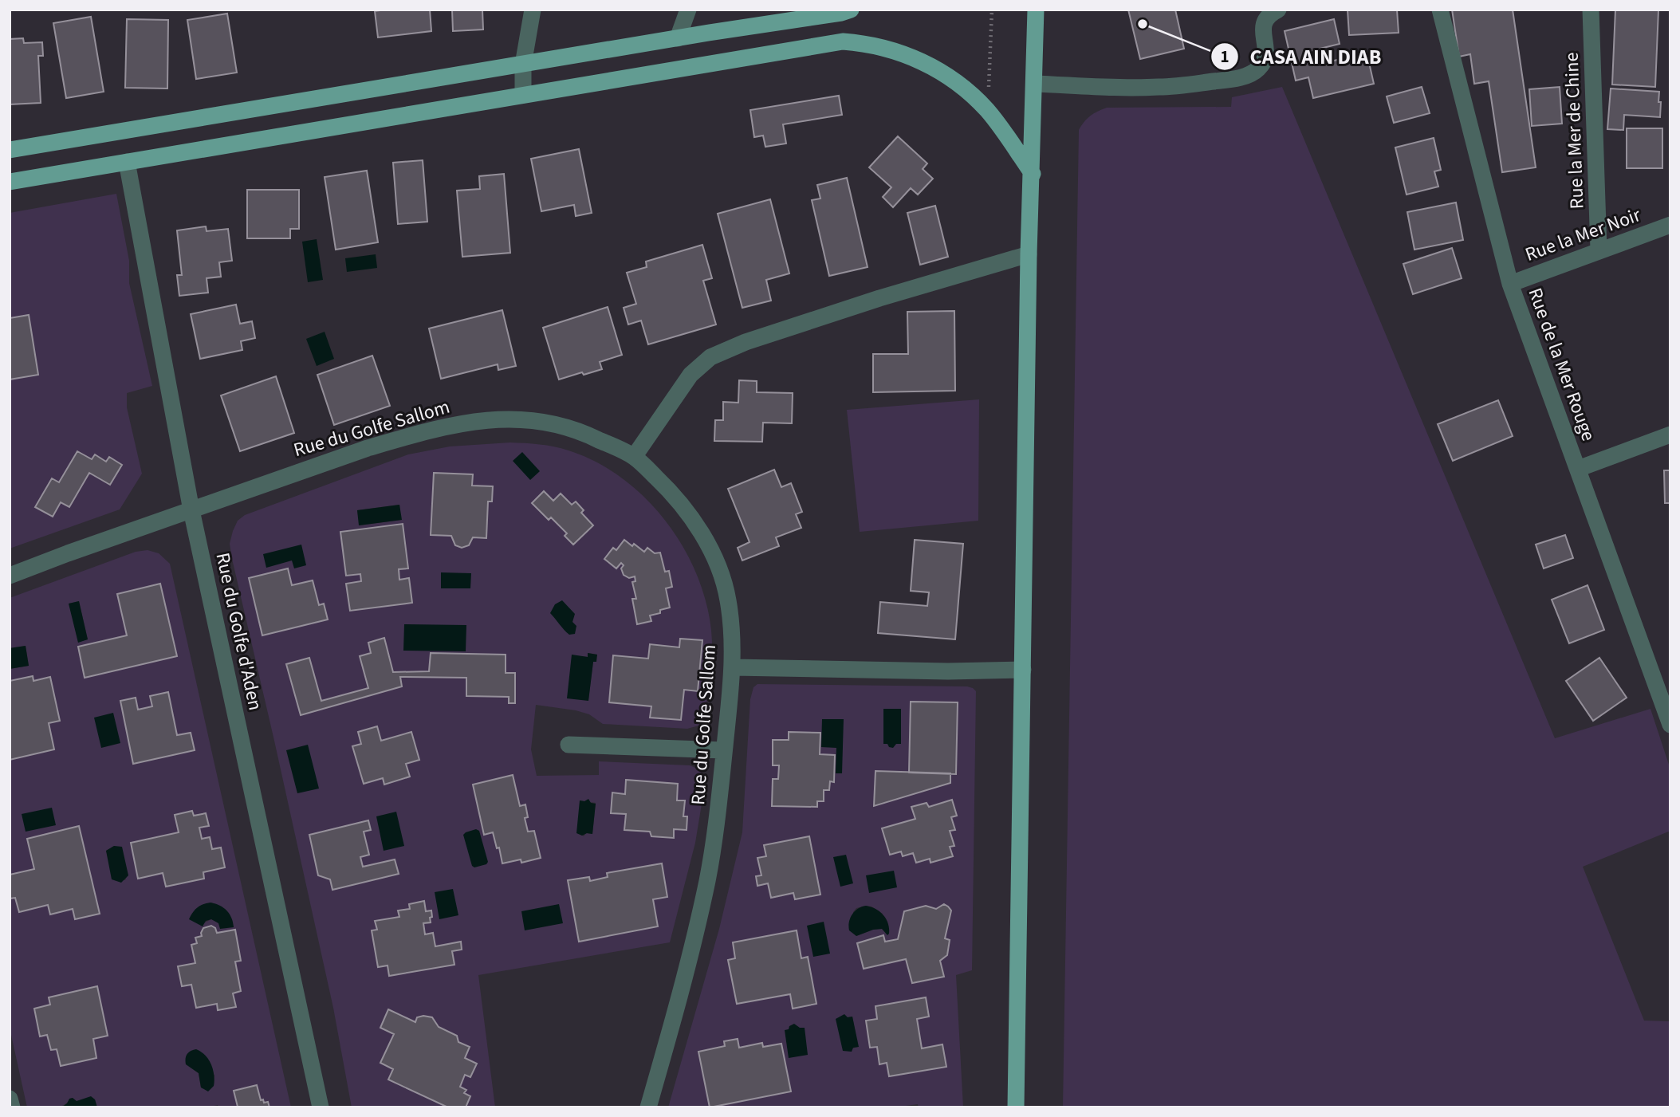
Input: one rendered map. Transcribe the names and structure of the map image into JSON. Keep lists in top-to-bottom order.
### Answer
{
  "streets": {
    "street": [
      "Rue la Mer de Chine",
      "Rue la Mer Noir",
      "Rue de la Mer Rouge",
      "Rue du Golfe Sallom",
      "Rue du Golfe d'Aden"
    ]
  },
  "crossings": [
    ["Rue la Mer de Chine", "Rue la Mer Noir"],
    ["Rue la Mer Noir", "Rue de la Mer Rouge"],
    ["Rue du Golfe Sallom", "Rue du Golfe d'Aden"]
  ],
  "places": ["CASA AIN DIAB"]
}
